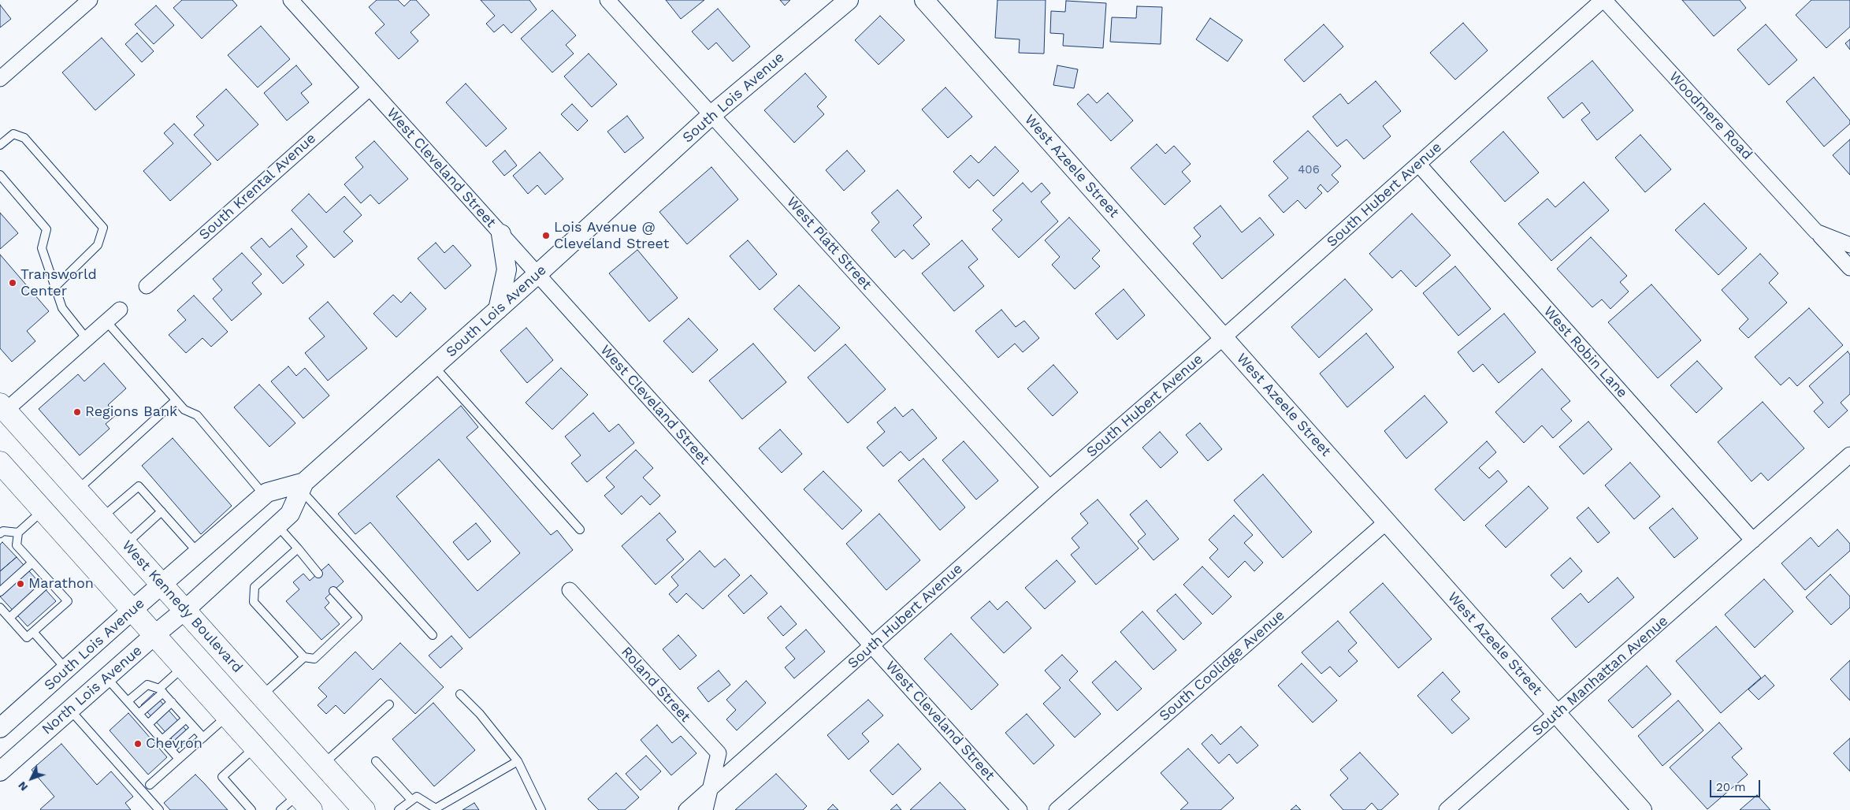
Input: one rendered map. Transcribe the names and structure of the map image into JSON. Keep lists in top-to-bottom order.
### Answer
{
  "streets": {
    "main road": ["West Kennedy Boulevard"],
    "street": [
      "South Lois Avenue",
      "Woodmere Road",
      "West Azeele Street",
      "West Cleveland Street",
      "South Krental Avenue",
      "South Hubert Avenue",
      "West Platt Street",
      "West Robin Lane",
      "South Coolidge Avenue",
      "South Manhattan Avenue",
      "Roland Street",
      "North Lois Avenue"
    ]
  },
  "crossings": [
    ["South Lois Avenue", "West Cleveland Street"],
    ["South Lois Avenue", "West Platt Street"],
    ["South Lois Avenue", "West Kennedy Boulevard"],
    ["South Lois Avenue", "North Lois Avenue"],
    ["Woodmere Road", "South Hubert Avenue"],
    ["West Azeele Street", "South Hubert Avenue"],
    ["West Azeele Street", "South Coolidge Avenue"],
    ["West Azeele Street", "South Manhattan Avenue"],
    ["West Cleveland Street", "South Krental Avenue"],
    ["West Cleveland Street", "South Hubert Avenue"],
    ["South Hubert Avenue", "West Platt Street"],
    ["South Hubert Avenue", "West Robin Lane"],
    ["South Hubert Avenue", "Roland Street"],
    ["West Robin Lane", "South Manhattan Avenue"],
    ["West Kennedy Boulevard", "North Lois Avenue"]
  ],
  "places": [
    "Lois Avenue @ Cleveland Street",
    "Transworld Center",
    "Regions Bank",
    "Marathon",
    "Chevron"
  ],
  "house_numbers": ["406"],
  "scale_bar": "20 m",
  "north": "bottom left"
}
